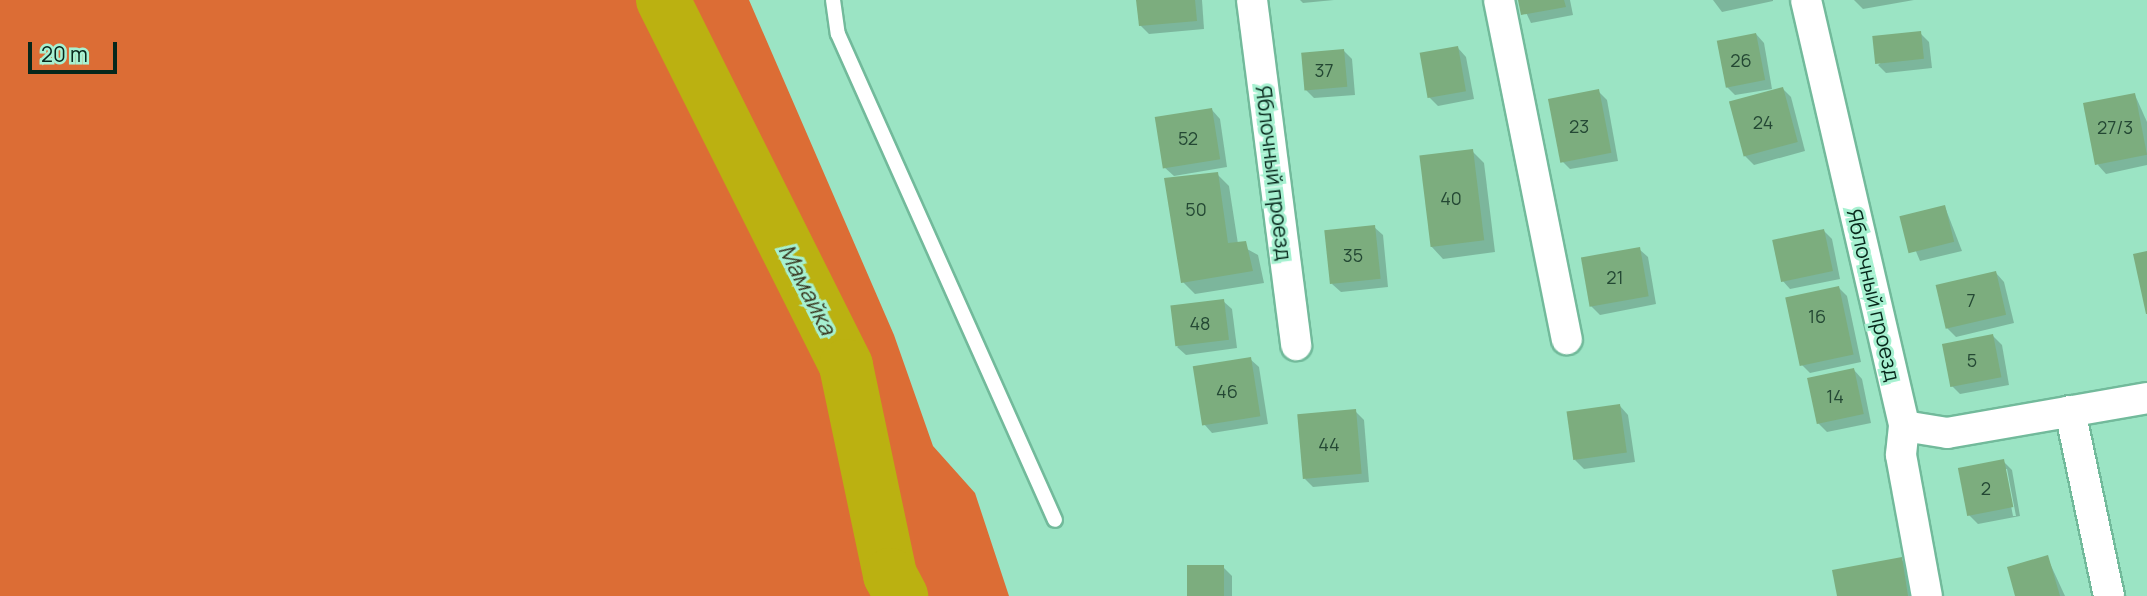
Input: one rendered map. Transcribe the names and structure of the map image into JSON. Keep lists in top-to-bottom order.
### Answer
{
  "streets": {
    "street": ["Яблочный проезд"]
  },
  "water": ["Мамайка"],
  "house_numbers": [
    "26",
    "37",
    "24",
    "23",
    "27/3",
    "52",
    "40",
    "50",
    "35",
    "21",
    "7",
    "16",
    "48",
    "5",
    "46",
    "14",
    "44",
    "2"
  ],
  "scale_bar": "20 m"
}
